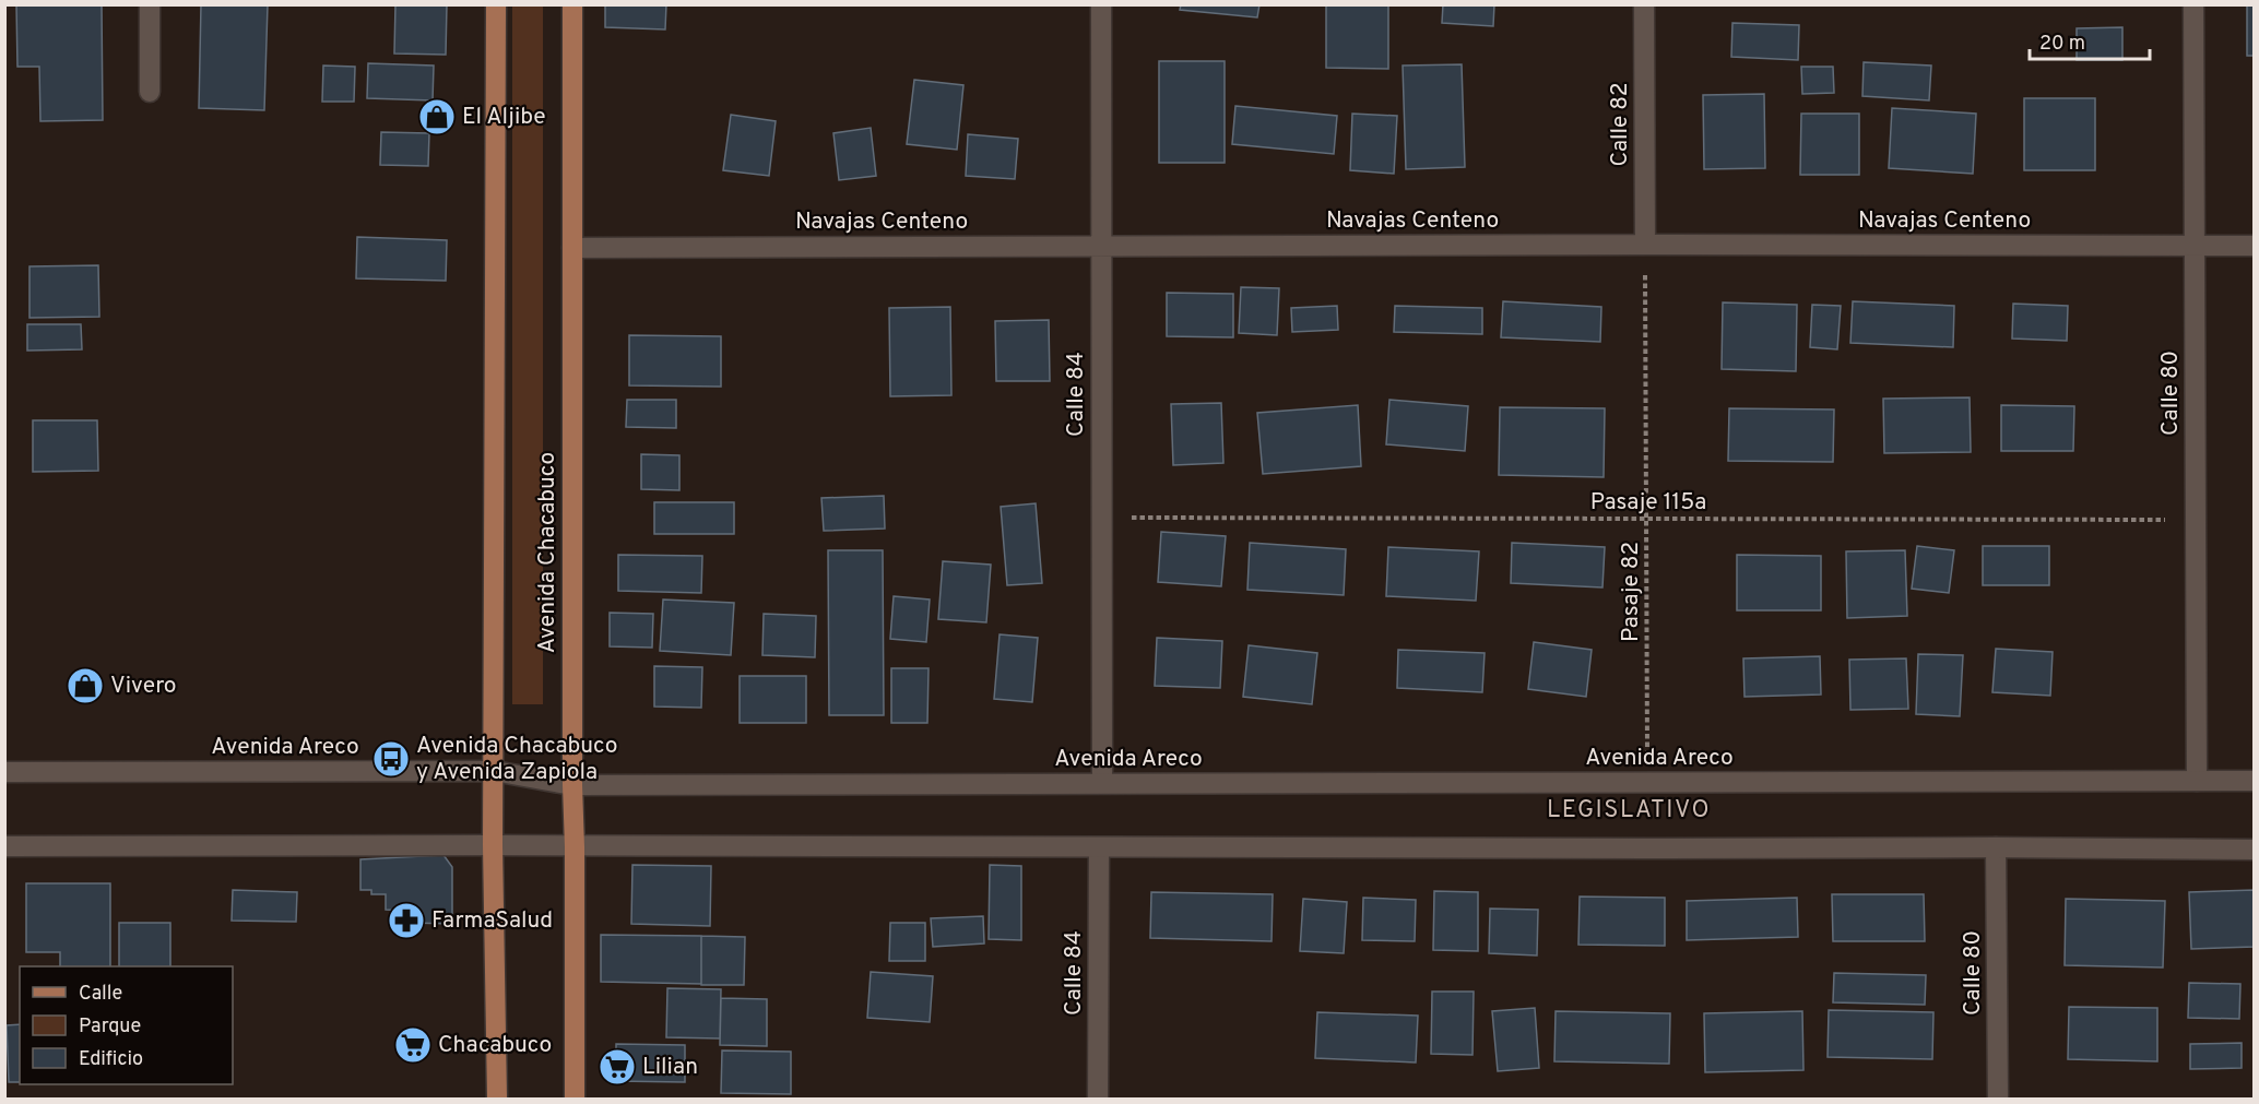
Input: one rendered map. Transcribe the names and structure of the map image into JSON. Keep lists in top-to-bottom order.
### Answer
{
  "streets": {
    "main road": [
      "Calle 82",
      "Navajas Centeno",
      "Calle 80",
      "Calle 84",
      "Avenida Chacabuco",
      "Avenida Areco"
    ],
    "path": ["Pasaje 115a", "Pasaje 82"]
  },
  "crossings": [
    ["Calle 82", "Navajas Centeno"],
    ["Calle 82", "Pasaje 82"],
    ["Navajas Centeno", "Calle 80"],
    ["Navajas Centeno", "Calle 84"],
    ["Navajas Centeno", "Avenida Chacabuco"],
    ["Navajas Centeno", "Pasaje 82"],
    ["Calle 80", "Pasaje 115a"],
    ["Calle 80", "Avenida Areco"],
    ["Calle 84", "Pasaje 115a"],
    ["Calle 84", "Avenida Areco"],
    ["Pasaje 115a", "Pasaje 82"],
    ["Avenida Chacabuco", "Avenida Areco"],
    ["Pasaje 82", "Avenida Areco"]
  ],
  "districts": ["LEGISLATIVO"],
  "places": {
    "shop": ["El Aljibe", "Vivero"],
    "bus stop": ["Avenida Chacabuco y Avenida Zapiola"],
    "pharmacy": ["FarmaSalud"],
    "supermarket": ["Chacabuco", "Lilian"]
  },
  "legend": ["Calle", "Parque", "Edificio"],
  "scale_bar": "20 m"
}
